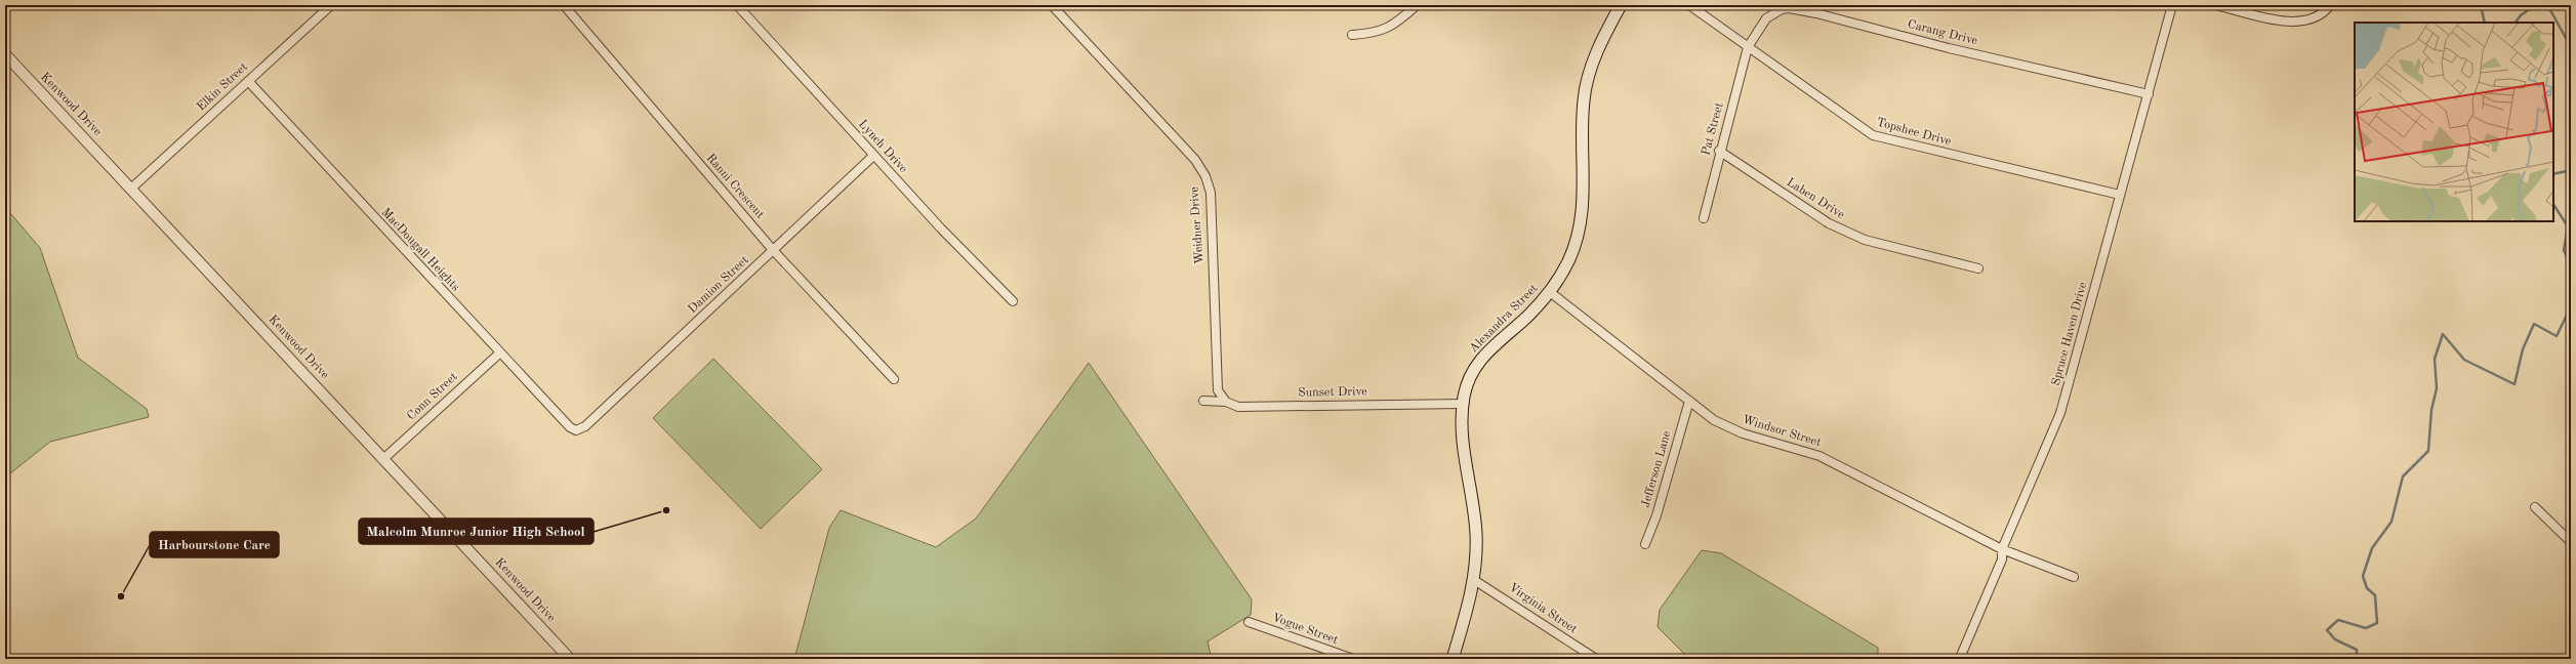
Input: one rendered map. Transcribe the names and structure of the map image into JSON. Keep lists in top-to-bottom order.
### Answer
{
  "streets": {
    "main road": ["Alexandra Street"],
    "street": [
      "Carang Drive",
      "Elkin Street",
      "Kenwood Drive",
      "Pat Street",
      "Topshee Drive",
      "Lynch Drive",
      "Ranni Crescent",
      "Laben Drive",
      "Weidner Drive",
      "MacDougall Heights",
      "Damion Street",
      "Spruce Haven Drive",
      "Sunset Drive",
      "Conn Street",
      "Windsor Street",
      "Jefferson Lane",
      "Virginia Street",
      "Vogue Street"
    ]
  },
  "crossings": [
    ["Carang Drive", "Pat Street"],
    ["Carang Drive", "Topshee Drive"],
    ["Carang Drive", "Spruce Haven Drive"],
    ["Elkin Street", "Kenwood Drive"],
    ["Elkin Street", "MacDougall Heights"],
    ["Kenwood Drive", "Conn Street"],
    ["Pat Street", "Topshee Drive"],
    ["Pat Street", "Laben Drive"],
    ["Topshee Drive", "Spruce Haven Drive"],
    ["Lynch Drive", "Damion Street"],
    ["Ranni Crescent", "Damion Street"],
    ["Weidner Drive", "Sunset Drive"],
    ["MacDougall Heights", "Damion Street"],
    ["MacDougall Heights", "Conn Street"],
    ["Alexandra Street", "Sunset Drive"],
    ["Alexandra Street", "Windsor Street"],
    ["Alexandra Street", "Virginia Street"],
    ["Spruce Haven Drive", "Windsor Street"],
    ["Windsor Street", "Jefferson Lane"]
  ],
  "places": ["Malcolm Munroe Junior High School", "Harbourstone Care"]
}
